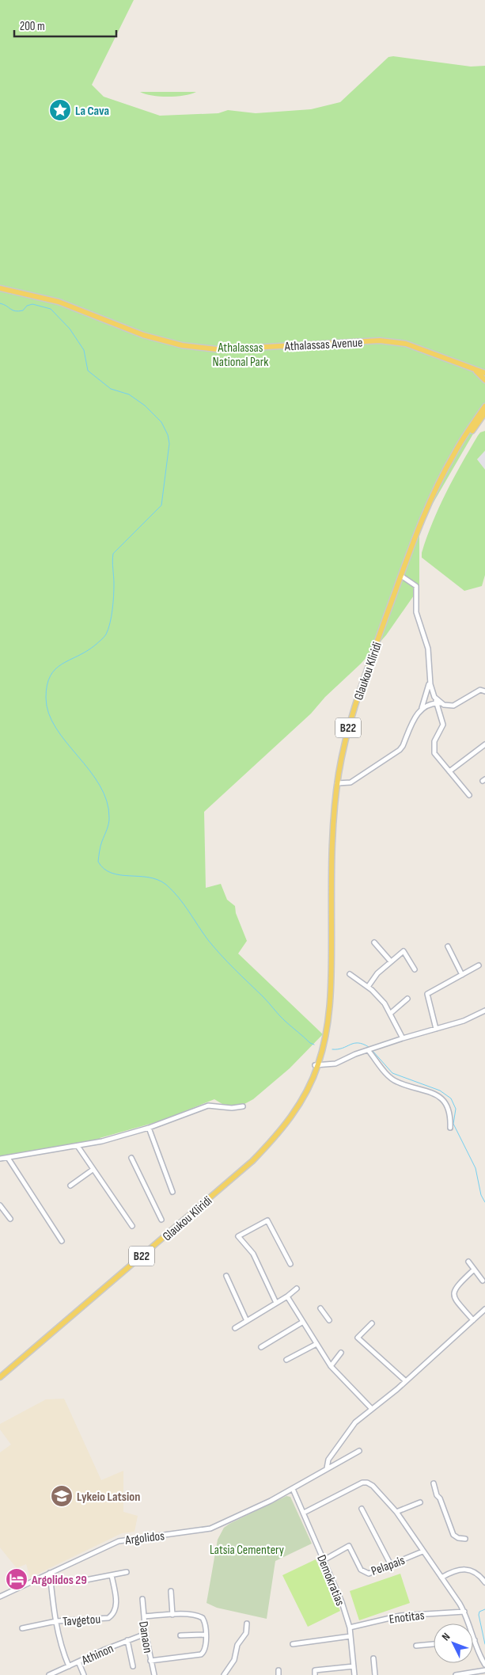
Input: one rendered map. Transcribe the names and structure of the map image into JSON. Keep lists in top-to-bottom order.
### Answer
{
  "streets": {
    "main road": ["Athalassas Avenue", "Glaukou Kliridi", "B22"],
    "street": [
      "Argolidos",
      "Pelapais",
      "Demokratias",
      "Enotitas",
      "Tavgetou",
      "Danaon",
      "Athinon"
    ]
  },
  "crossings": [
    ["Argolidos", "Demokratias"],
    ["Pelapais", "Demokratias"],
    ["Demokratias", "Enotitas"],
    ["Danaon", "Athinon"]
  ],
  "parks": ["Athalassas National Park", "Latsia Cementery"],
  "places": {
    "place": ["La Cava"],
    "school or university": ["Lykeio Latsion"],
    "hotel": ["Argolidos 29"]
  },
  "scale_bar": "200 m",
  "north": "top left"
}
